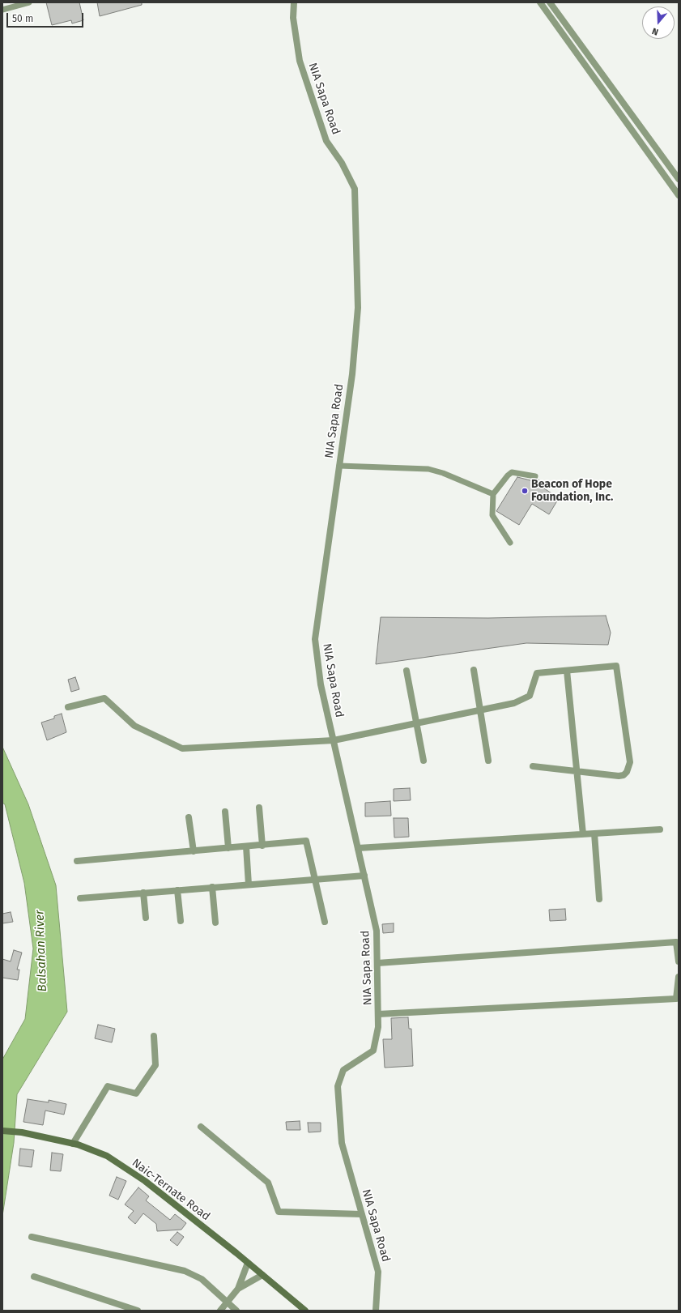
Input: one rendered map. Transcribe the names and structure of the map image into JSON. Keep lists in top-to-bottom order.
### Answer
{
  "streets": {
    "main road": ["Naic-Ternate Road"],
    "street": ["NIA Sapa Road"]
  },
  "water": ["Balsahan River"],
  "places": ["Beacon of Hope Foundation, Inc."],
  "scale_bar": "50 m",
  "north": "bottom"
}
